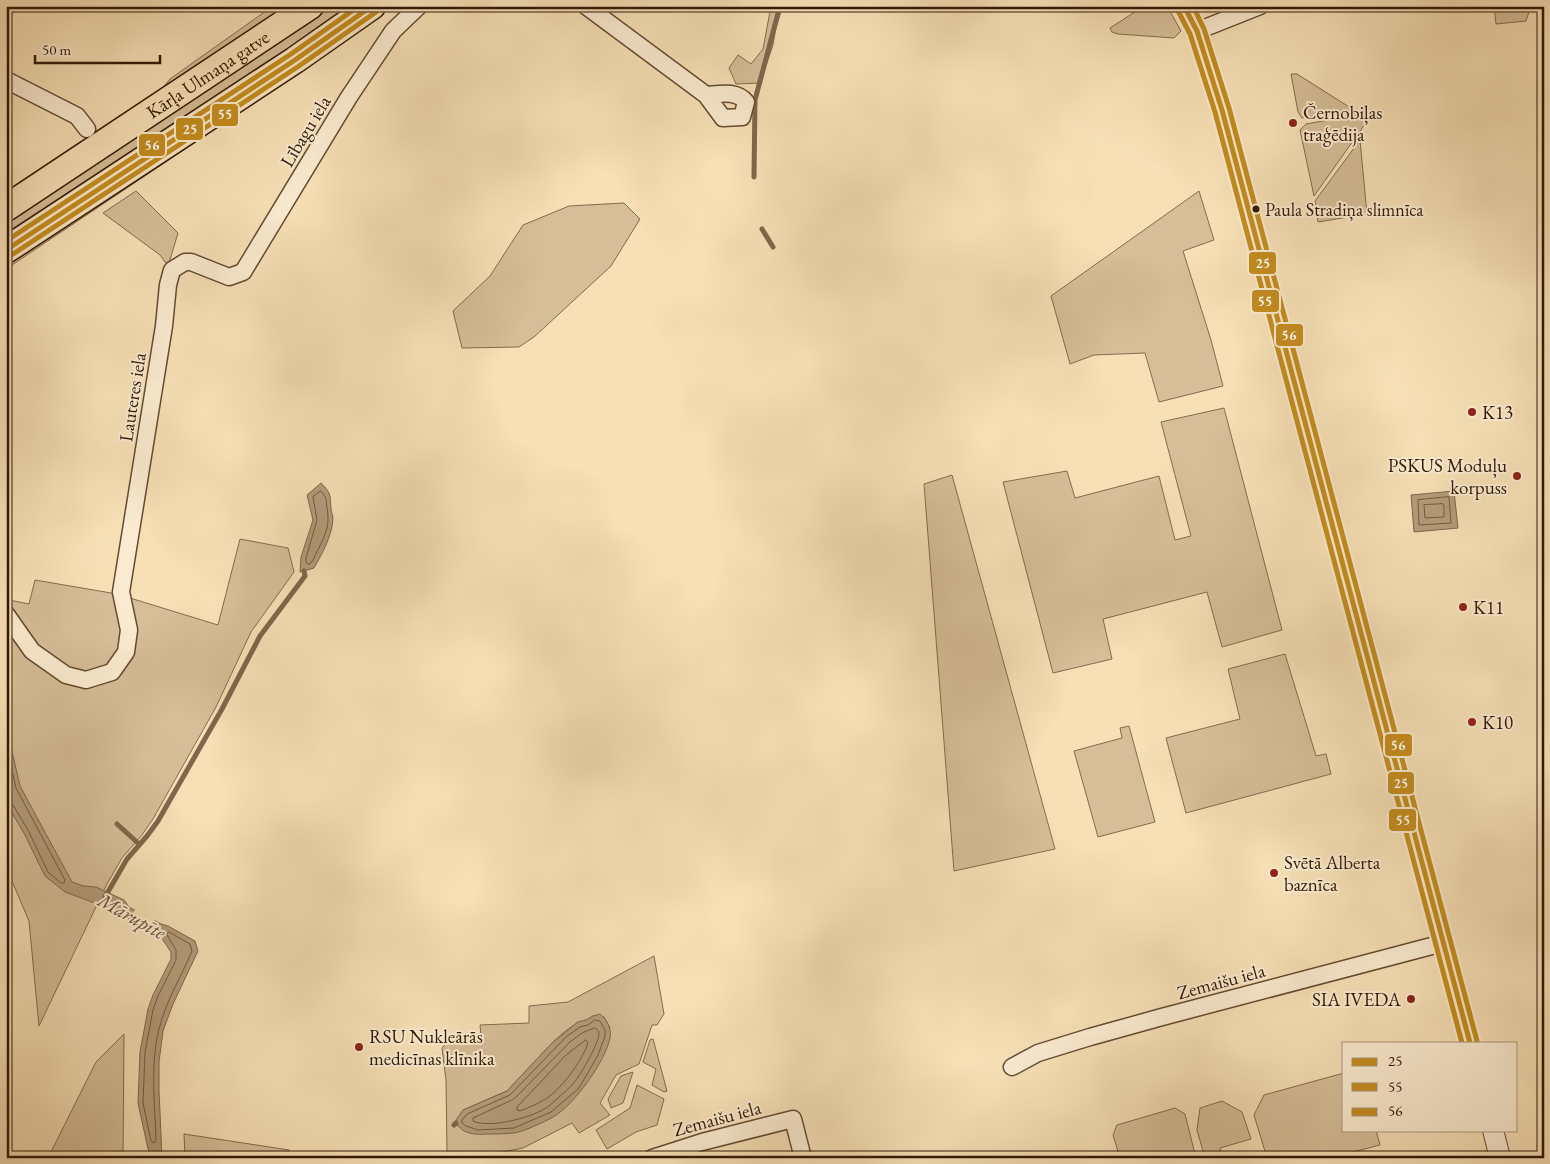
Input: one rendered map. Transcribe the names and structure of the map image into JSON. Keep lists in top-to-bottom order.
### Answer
{
  "streets": {
    "highway": ["Kārļa Ulmaņa gatve"],
    "street": ["Lībagu iela", "Lauteres iela", "Zemaišu iela"]
  },
  "crossings": [
    ["Lībagu iela", "Lauteres iela"]
  ],
  "water": ["Mārupīte"],
  "places": [
    "Černobiļas traģēdija",
    "Paula Stradiņa slimnīca",
    "K13",
    "PSKUS Moduļu korpuss",
    "K11",
    "K10",
    "Svētā Alberta baznīca",
    "SIA IVEDA",
    "RSU Nukleārās medicīnas klīnika"
  ],
  "lines": ["transit line 25", "transit line 56", "transit line 55"],
  "legend": ["25", "55", "56"],
  "scale_bar": "50 m"
}
